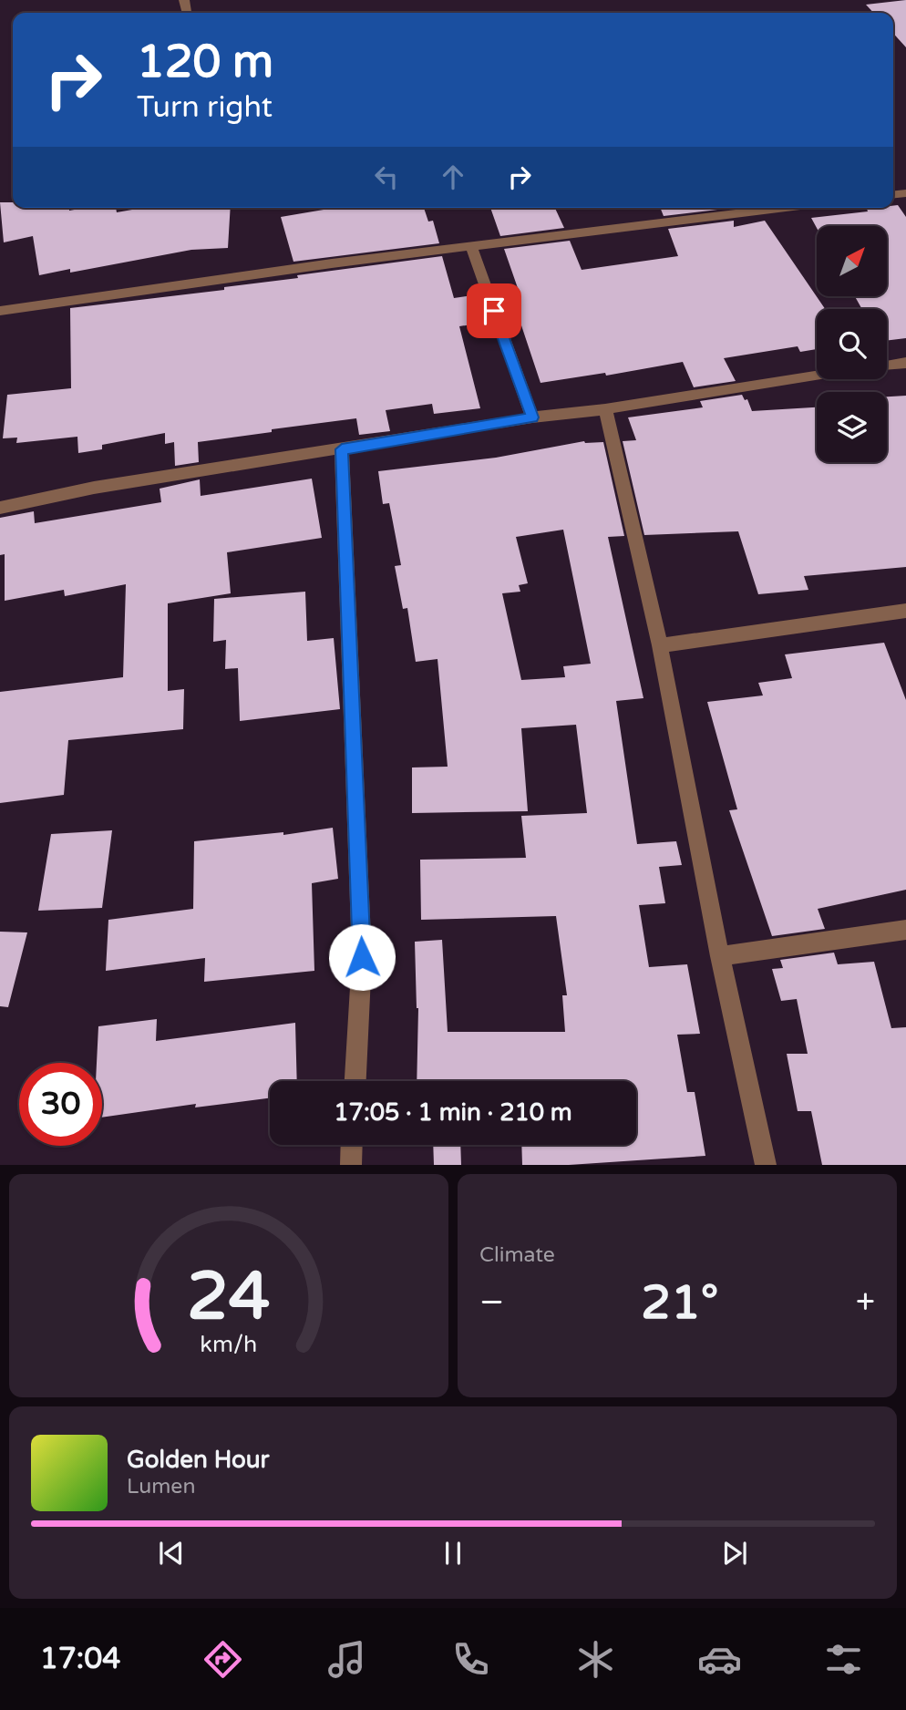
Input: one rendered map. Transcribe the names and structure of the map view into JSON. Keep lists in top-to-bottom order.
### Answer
{
  "north": "top right",
  "page": {
    "turn": ["120 m", "Turn right"],
    "limit": "30",
    "trip": "17:05 · 1 min · 210 m",
    "tile": "Climate",
    "heat": ["−", "21°", "+"],
    "song": ["Golden Hour", "Lumen"],
    "tabs": "17:04",
    "gauge": ["24", "km/h"]
  }
}
